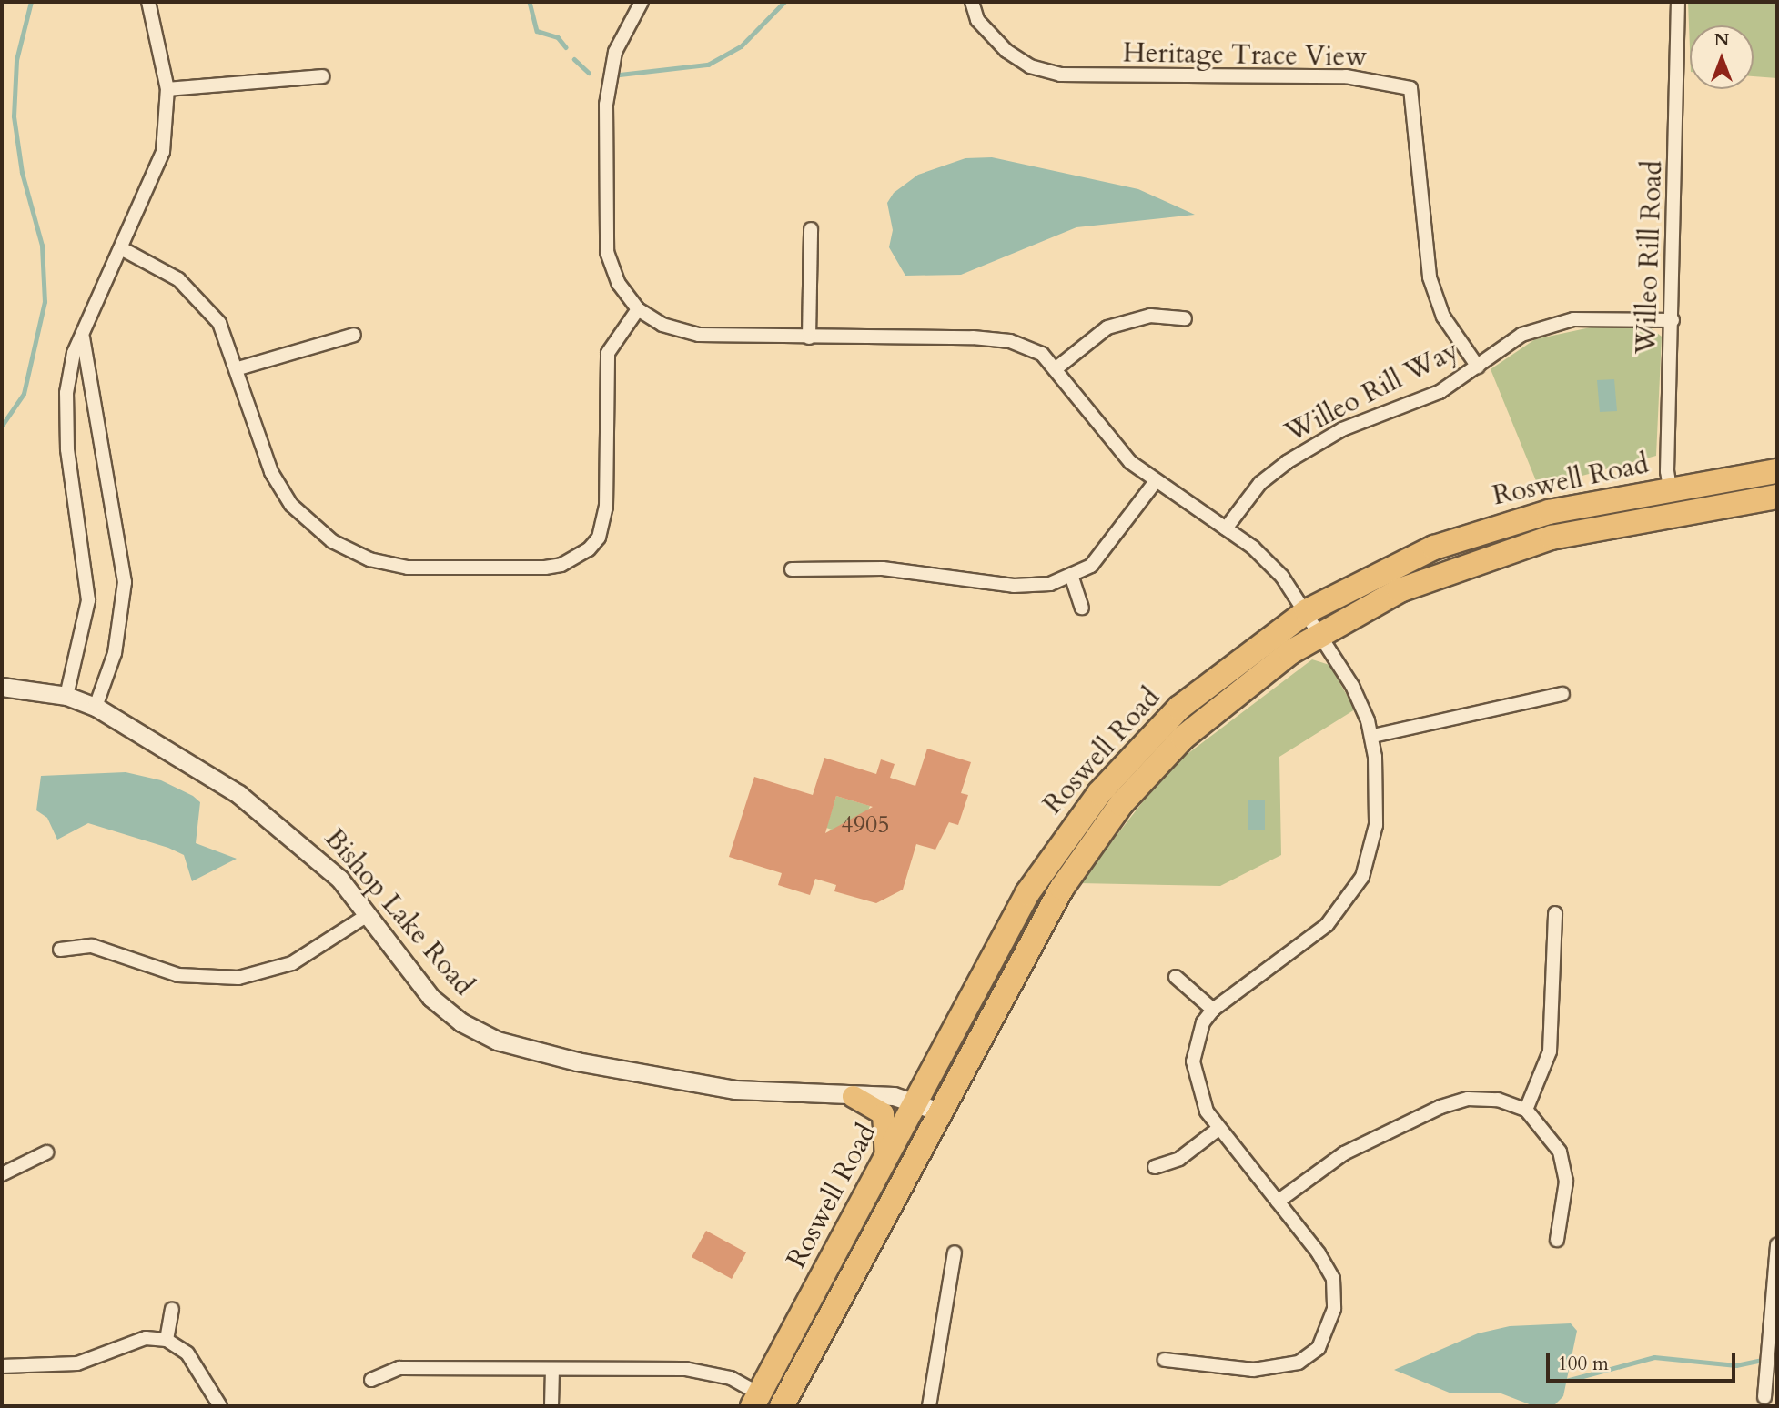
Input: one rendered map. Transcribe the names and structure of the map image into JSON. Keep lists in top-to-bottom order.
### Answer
{
  "streets": {
    "highway": ["Roswell Road"],
    "street": [
      "Heritage Trace View",
      "Willeo Rill Road",
      "Willeo Rill Way",
      "Bishop Lake Road"
    ]
  },
  "crossings": [
    ["Heritage Trace View", "Willeo Rill Way"],
    ["Willeo Rill Road", "Willeo Rill Way"],
    ["Willeo Rill Road", "Roswell Road"],
    ["Roswell Road", "Bishop Lake Road"]
  ],
  "house_numbers": ["4905"],
  "scale_bar": "100 m",
  "north": "top"
}
